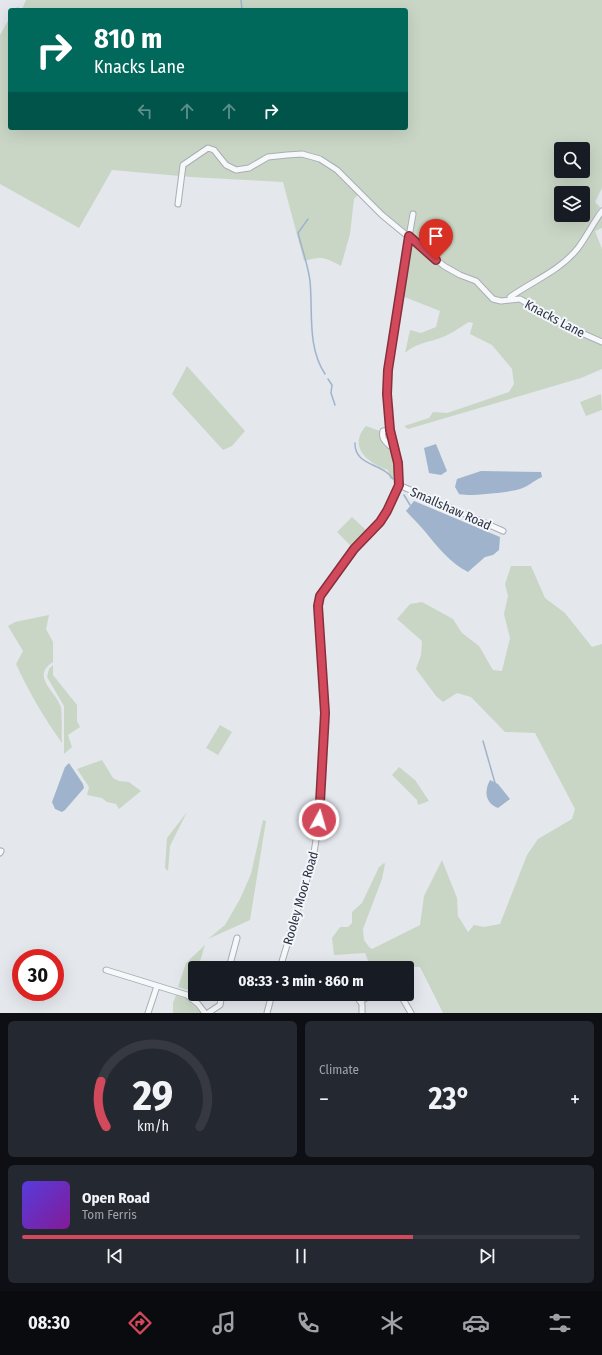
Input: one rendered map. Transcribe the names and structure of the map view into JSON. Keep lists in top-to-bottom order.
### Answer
{
  "streets": {
    "street": ["Knacks Lane", "Smallshaw Road", "Rooley Moor Road"]
  },
  "crossings": [
    ["Knacks Lane", "Rooley Moor Road"],
    ["Smallshaw Road", "Rooley Moor Road"]
  ],
  "page": {
    "turn": ["810 m", "Knacks Lane"],
    "limit": "30",
    "trip": "08:33 · 3 min · 860 m",
    "tile": "Climate",
    "heat": ["−", "23°", "+"],
    "song": ["Open Road", "Tom Ferris"],
    "tabs": "08:30",
    "gauge": ["29", "km/h"]
  }
}
